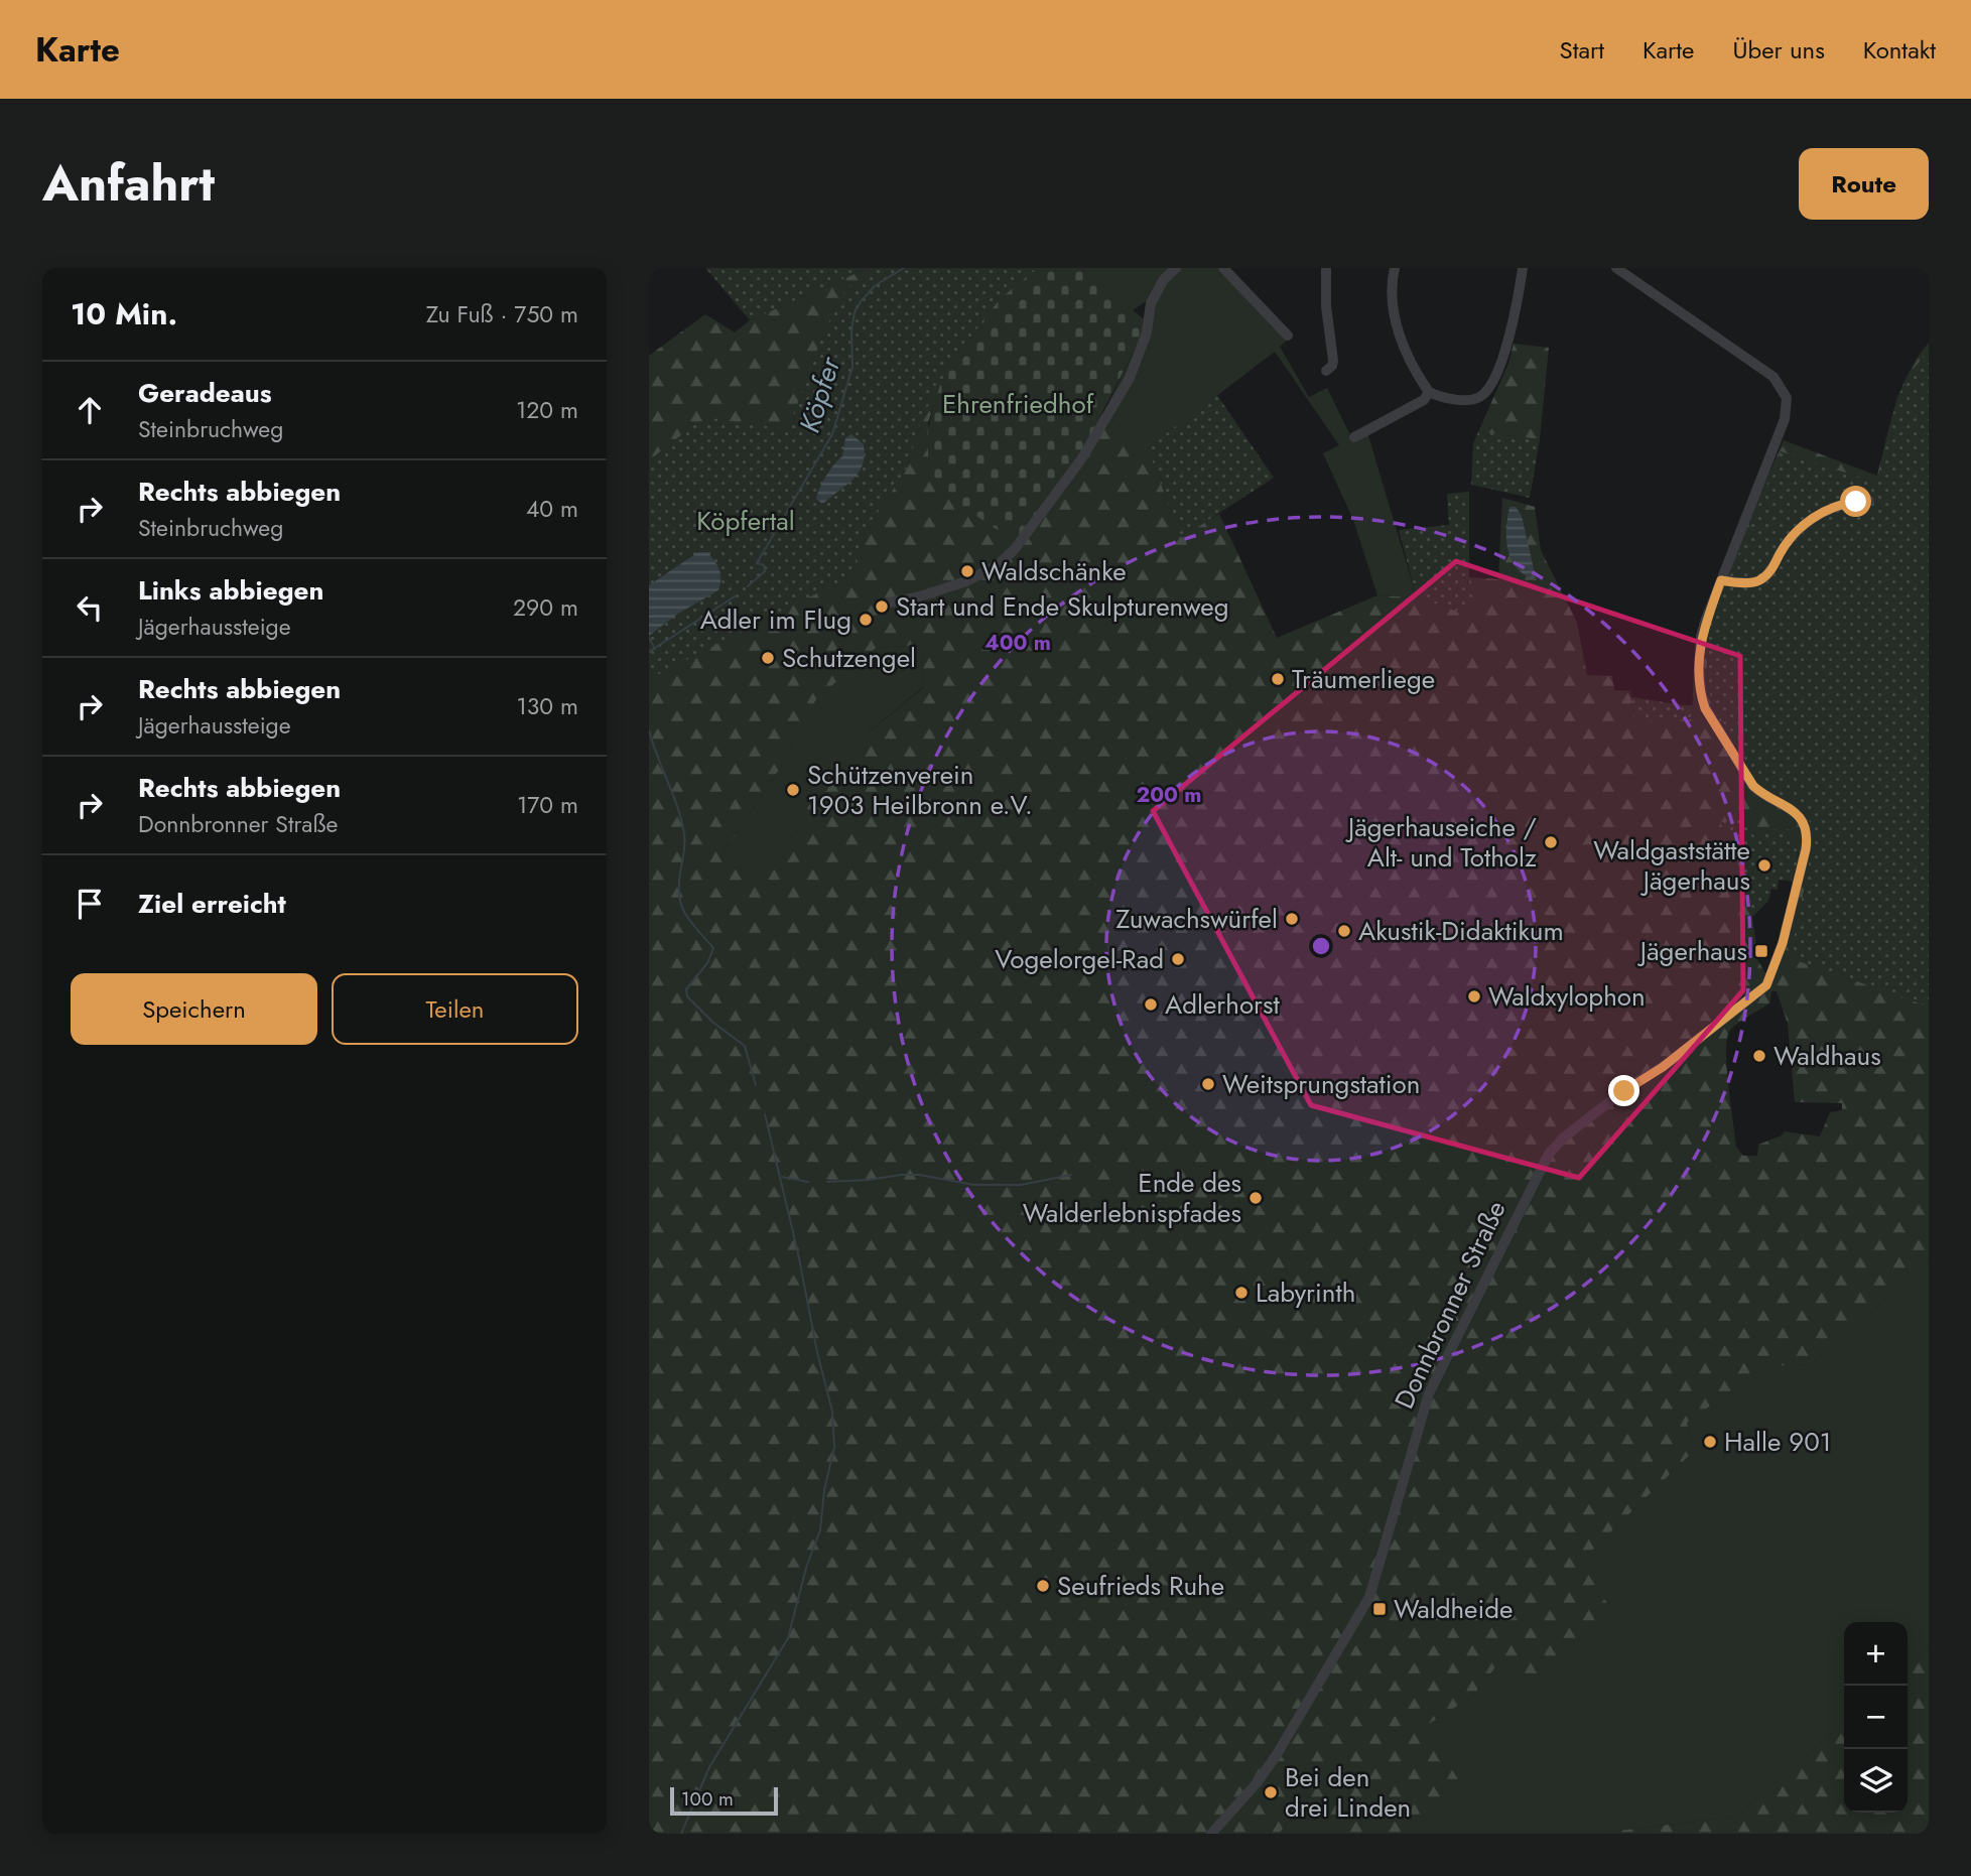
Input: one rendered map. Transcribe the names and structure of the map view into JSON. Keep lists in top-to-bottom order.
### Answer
{
  "streets": {
    "street": ["Donnbronner Straße"]
  },
  "water": ["Köpfer"],
  "parks": ["Ehrenfriedhof", "Köpfertal"],
  "places": {
    "other": [
      "Waldschänke",
      "Start und Ende Skulpturenweg",
      "Adler im Flug",
      "Schutzengel",
      "Träumerliege",
      "Schützenverein 1903 Heilbronn e.V.",
      "Jägerhauseiche / Alt- und Totholz",
      "Waldgaststätte Jägerhaus",
      "Zuwachswürfel",
      "Akustik-Didaktikum",
      "Vogelorgel-Rad",
      "Waldxylophon",
      "Adlerhorst",
      "Waldhaus",
      "Weitsprungstation",
      "Ende des Walderlebnispfades",
      "Labyrinth",
      "Halle 901",
      "Seufrieds Ruhe",
      "Bei den drei Linden"
    ],
    "transit": ["Jägerhaus", "Waldheide"]
  },
  "scale_bar": "100 m",
  "page": {
    "header": "Karte",
    "nav": [
      "Start",
      "Karte",
      "Über uns",
      "Kontakt"
    ],
    "title": "Anfahrt",
    "buttons": [
      "Route",
      ["Speichern", "Teilen"]
    ],
    "heading": ["10 Min.", "Zu Fuß · 750 m"],
    "list": [
      ["Geradeaus", "Steinbruchweg", "120 m"],
      ["Rechts abbiegen", "Steinbruchweg", "40 m"],
      ["Links abbiegen", "Jägerhaussteige", "290 m"],
      ["Rechts abbiegen", "Jägerhaussteige", "130 m"],
      ["Rechts abbiegen", "Donnbronner Straße", "170 m"],
      "Ziel erreicht"
    ],
    "map_buttons": ["+", "−"],
    "scale": "100 m"
  },
  "rings": ["400 m", "200 m"]
}
